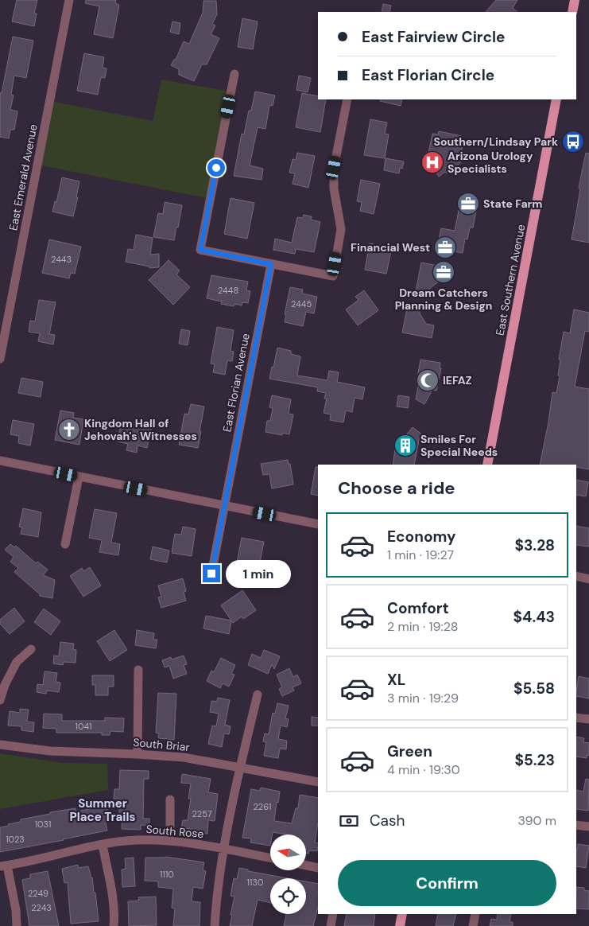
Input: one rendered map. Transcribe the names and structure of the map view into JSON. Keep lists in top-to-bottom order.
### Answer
{
  "streets": {
    "main road": ["East Southern Avenue"],
    "street": [
      "East Emerald Avenue",
      "East Florian Avenue",
      "South Briar",
      "South Rose"
    ]
  },
  "districts": ["Summer Place Trails"],
  "places": {
    "bus stop": ["Southern/Lindsay Park"],
    "hospital": ["Arizona Urology Specialists"],
    "office": ["State Farm", "Financial West", "Dream Catchers Planning & Design"],
    "mosque": ["IEFAZ"],
    "church": ["Kingdom Hall of Jehovah's Witnesses"],
    "building": ["Smiles For Special Needs"]
  },
  "house_numbers": [
    "2443",
    "2448",
    "2445",
    "1041",
    "2261",
    "2257",
    "1031",
    "1023",
    "1110",
    "1130",
    "2249",
    "2243"
  ],
  "north": "left",
  "page": {
    "banner": ["East Fairview Circle", "East Florian Circle"],
    "heading": "Choose a ride",
    "list": [
      {
        "name": "Economy",
        "note": "1 min · 19:27",
        "value": "$3.28"
      },
      {
        "name": "Comfort",
        "note": "2 min · 19:28",
        "value": "$4.43"
      },
      {
        "name": "XL",
        "note": "3 min · 19:29",
        "value": "$5.58"
      },
      {
        "name": "Green",
        "note": "4 min · 19:30",
        "value": "$5.23"
      }
    ],
    "bubble": "1 min",
    "pay": ["Cash", "390 m"],
    "buttons": "Confirm"
  }
}
